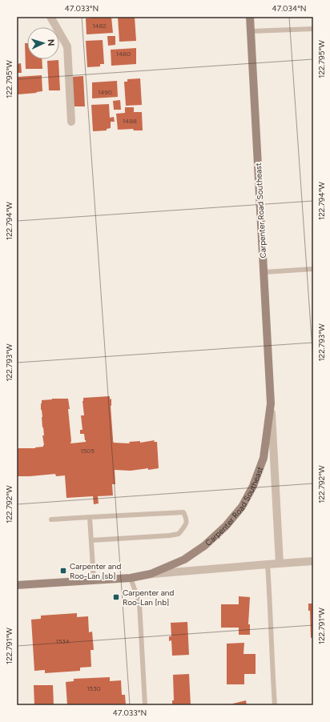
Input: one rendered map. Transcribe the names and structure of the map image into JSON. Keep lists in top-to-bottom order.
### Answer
{
  "streets": {
    "street": ["Carpenter Road Southeast"]
  },
  "places": {
    "transit": ["Carpenter and Roo-Lan [sb]", "Carpenter and Roo-Lan [nb]"]
  },
  "house_numbers": [
    "1482",
    "1480",
    "1490",
    "1488",
    "1505",
    "1534",
    "1530"
  ],
  "north": "right",
  "coordinates": [
    "47.033°N",
    "47.034°N",
    "122.795°W",
    "122.794°W",
    "122.793°W",
    "122.792°W",
    "122.791°W"
  ]
}
